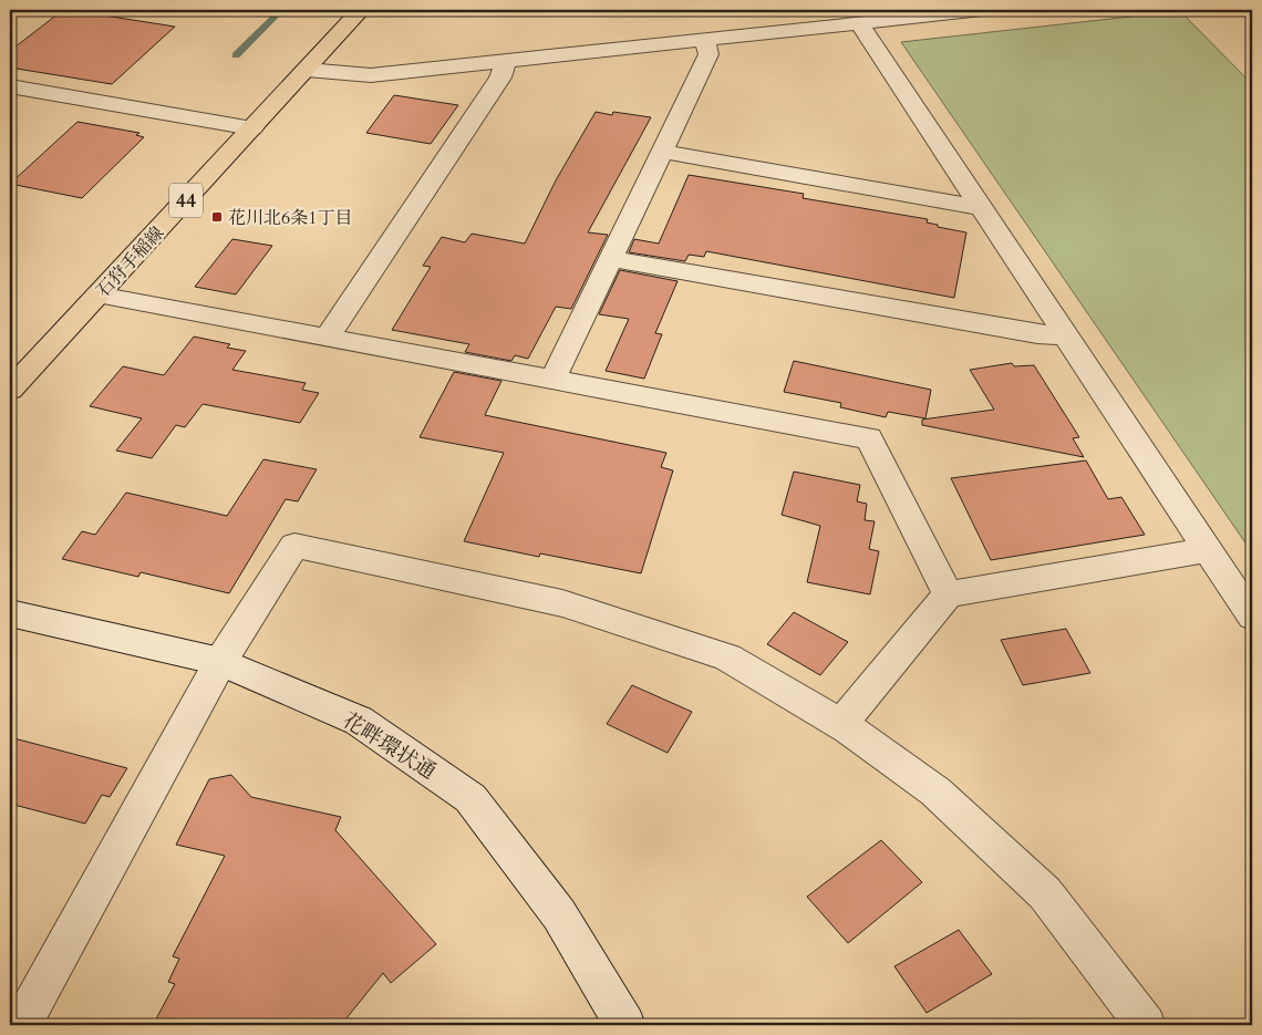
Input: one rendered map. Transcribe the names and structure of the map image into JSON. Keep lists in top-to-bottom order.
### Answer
{
  "streets": {
    "main road": ["44", "石狩手稲線"],
    "street": ["花畔環状通"]
  },
  "places": {
    "transit": ["花川北6条1丁目"]
  }
}
